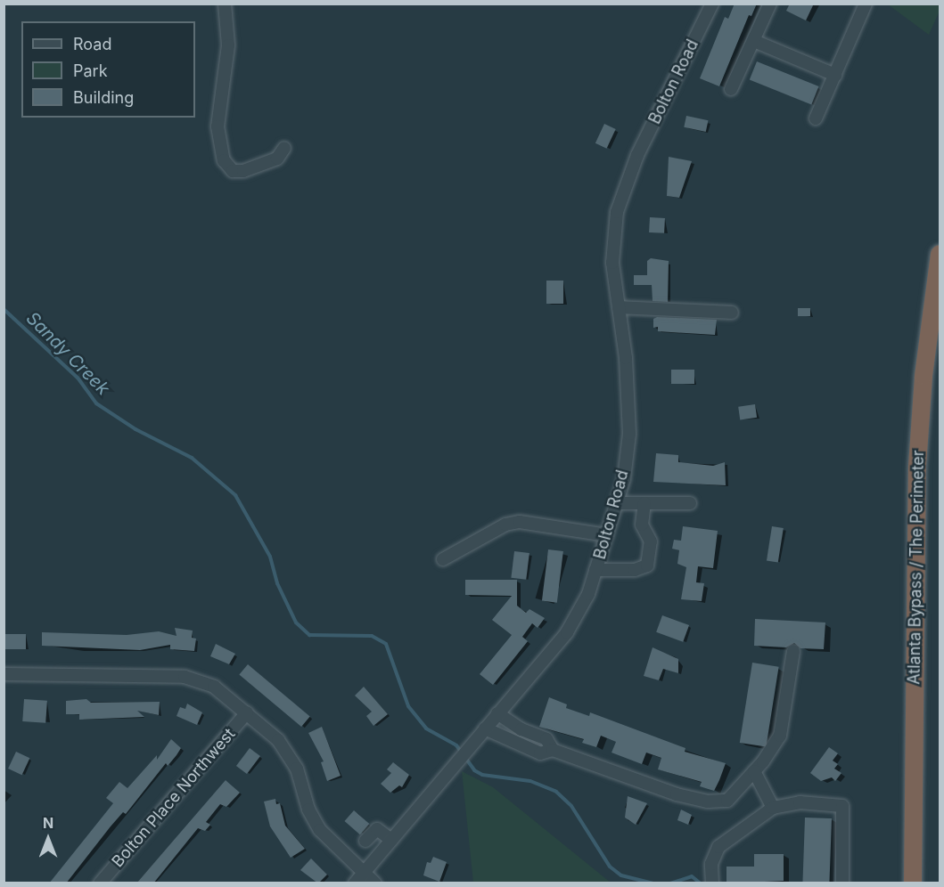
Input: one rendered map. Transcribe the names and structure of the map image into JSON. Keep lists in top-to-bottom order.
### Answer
{
  "streets": {
    "highway": ["Atlanta Bypass / The Perimeter"],
    "street": ["Bolton Road", "Bolton Place Northwest"]
  },
  "water": ["Sandy Creek"],
  "legend": ["Road", "Park", "Building"],
  "north": "top"
}
